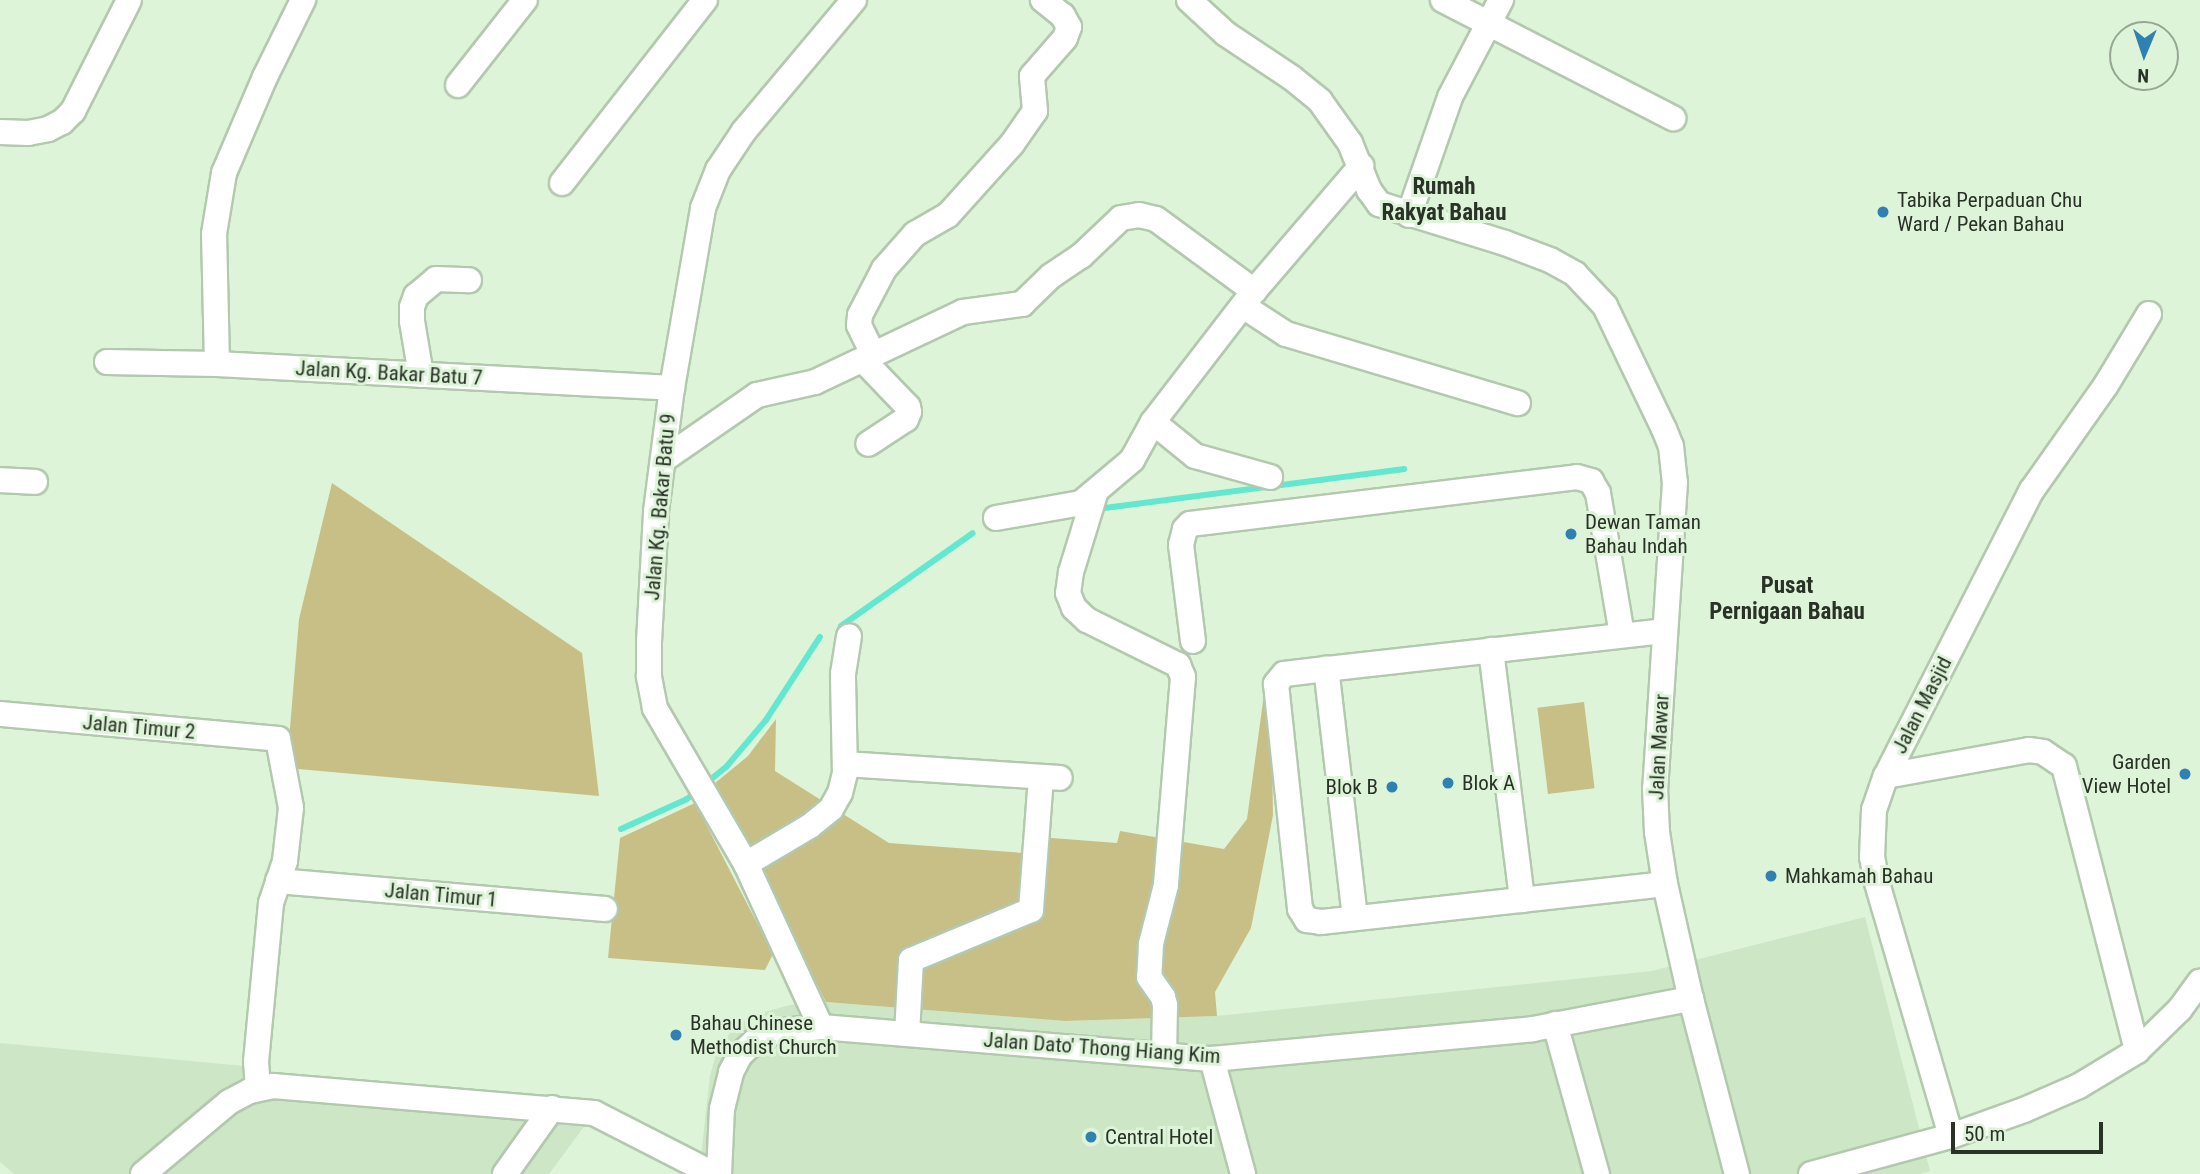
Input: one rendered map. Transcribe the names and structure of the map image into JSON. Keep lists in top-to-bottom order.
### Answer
{
  "streets": {
    "street": [
      "Jalan Kg. Bakar Batu 7",
      "Jalan Kg. Bakar Batu 9",
      "Jalan Masjid",
      "Jalan Timur 2",
      "Jalan Mawar",
      "Jalan Timur 1",
      "Jalan Dato' Thong Hiang Kim"
    ]
  },
  "crossings": [
    ["Jalan Kg. Bakar Batu 7", "Jalan Kg. Bakar Batu 9"],
    ["Jalan Kg. Bakar Batu 9", "Jalan Dato' Thong Hiang Kim"],
    ["Jalan Timur 2", "Jalan Timur 1"],
    ["Jalan Mawar", "Jalan Dato' Thong Hiang Kim"]
  ],
  "districts": ["Rumah Rakyat Bahau", "Pusat Pernigaan Bahau"],
  "places": [
    "Tabika Perpaduan Chu Ward / Pekan Bahau",
    "Dewan Taman Bahau Indah",
    "Garden View Hotel",
    "Blok A",
    "Blok B",
    "Mahkamah Bahau",
    "Bahau Chinese Methodist Church",
    "Central Hotel"
  ],
  "scale_bar": "50 m",
  "north": "bottom"
}
